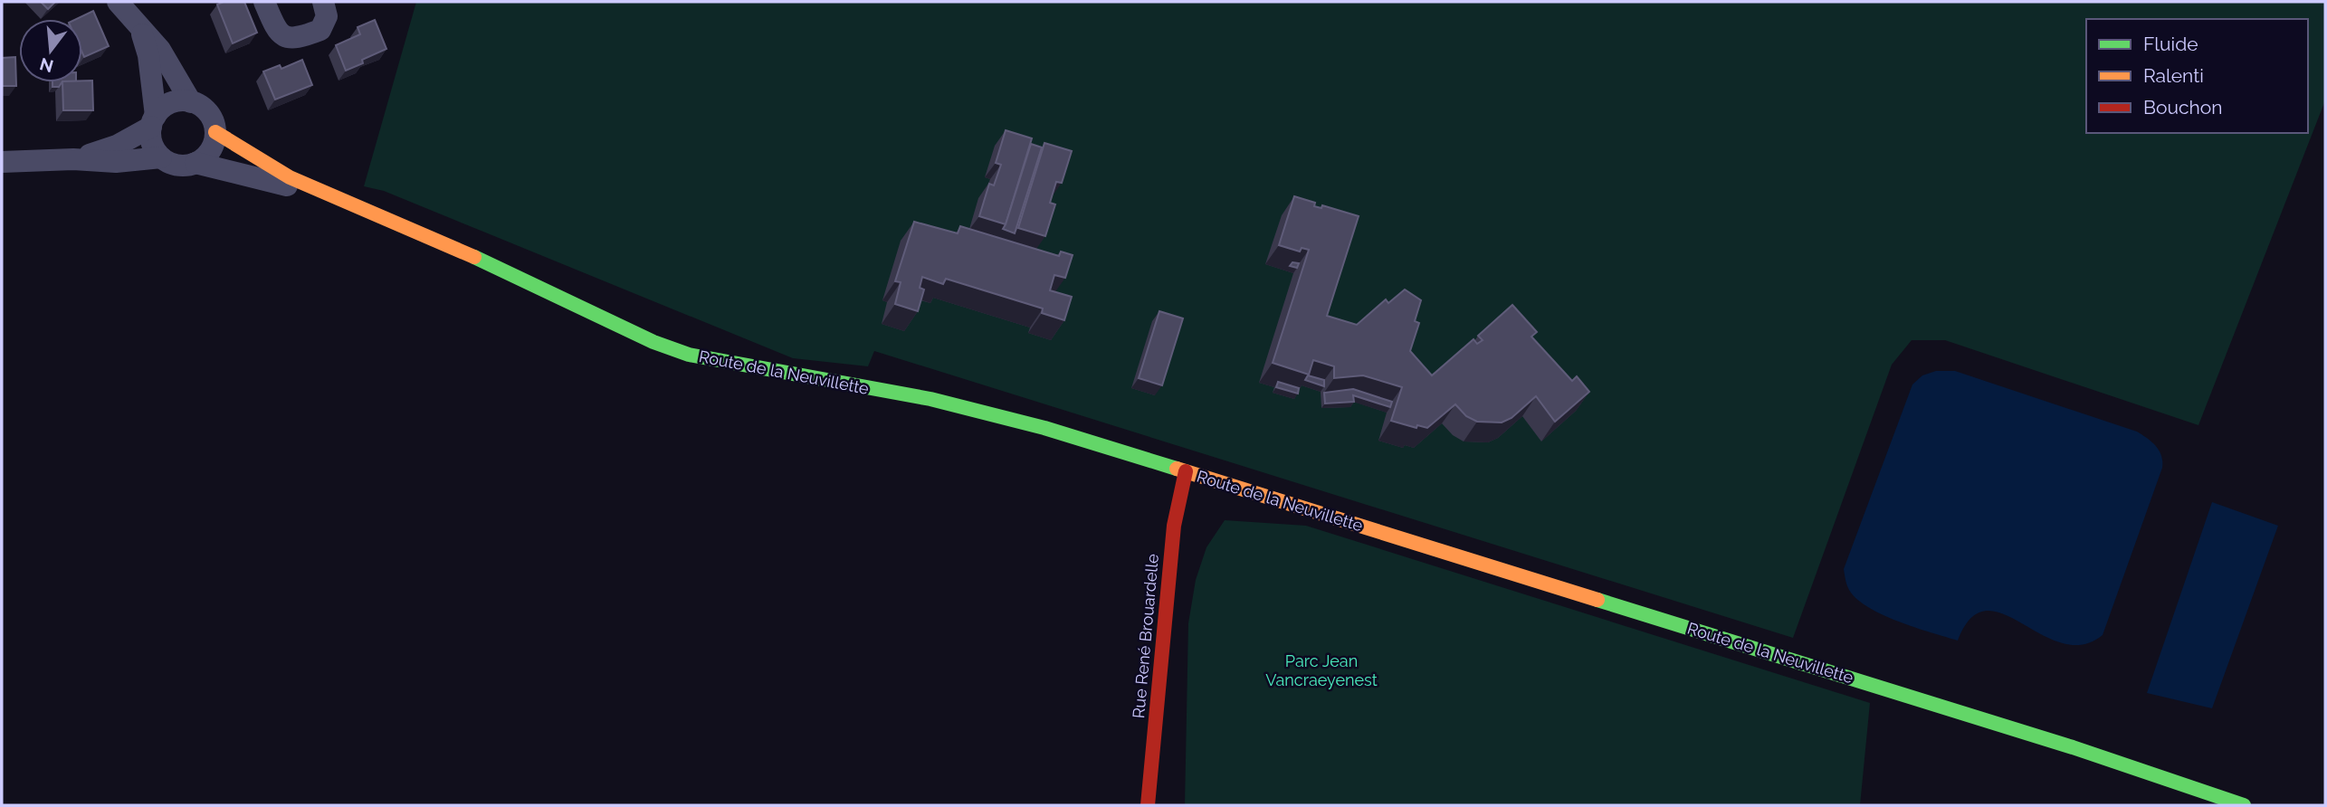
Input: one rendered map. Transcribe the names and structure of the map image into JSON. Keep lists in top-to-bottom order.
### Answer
{
  "streets": {
    "street": ["Route de la Neuvillette", "Rue René Brouardelle"]
  },
  "crossings": [
    ["Route de la Neuvillette", "Rue René Brouardelle"]
  ],
  "parks": ["Parc Jean Vancraeyenest"],
  "legend": ["Fluide", "Ralenti", "Bouchon"],
  "north": "bottom"
}
